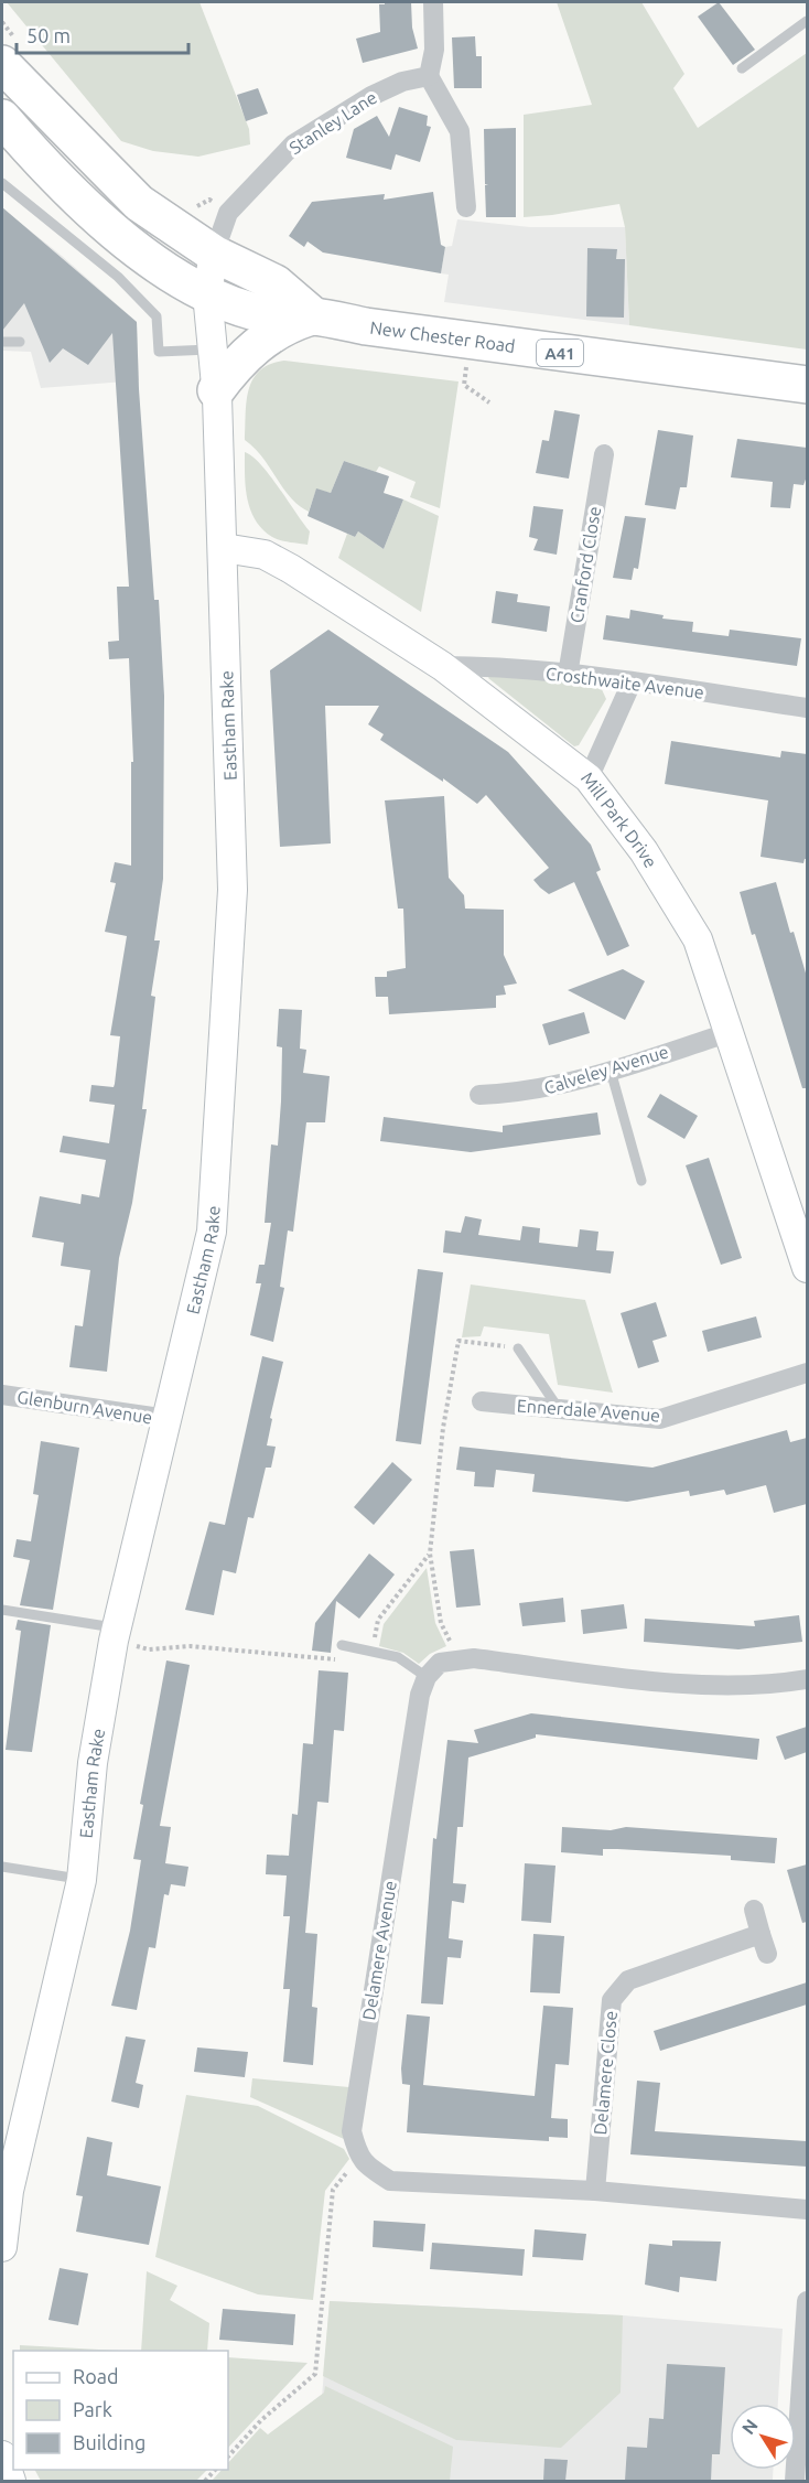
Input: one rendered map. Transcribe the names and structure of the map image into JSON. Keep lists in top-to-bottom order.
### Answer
{
  "streets": {
    "highway": ["New Chester Road", "A41"],
    "street": [
      "Stanley Lane",
      "Cranford Close",
      "Crosthwaite Avenue",
      "Eastham Rake",
      "Mill Park Drive",
      "Calveley Avenue",
      "Glenburn Avenue",
      "Ennerdale Avenue",
      "Delamere Avenue",
      "Delamere Close"
    ]
  },
  "crossings": [
    ["Stanley Lane", "Eastham Rake"],
    ["New Chester Road", "A41"],
    ["New Chester Road", "Eastham Rake"],
    ["A41", "Eastham Rake"],
    ["Cranford Close", "Crosthwaite Avenue"],
    ["Crosthwaite Avenue", "Mill Park Drive"],
    ["Eastham Rake", "Mill Park Drive"],
    ["Eastham Rake", "Glenburn Avenue"],
    ["Mill Park Drive", "Calveley Avenue"]
  ],
  "legend": ["Road", "Park", "Building"],
  "scale_bar": "50 m",
  "north": "top left"
}
